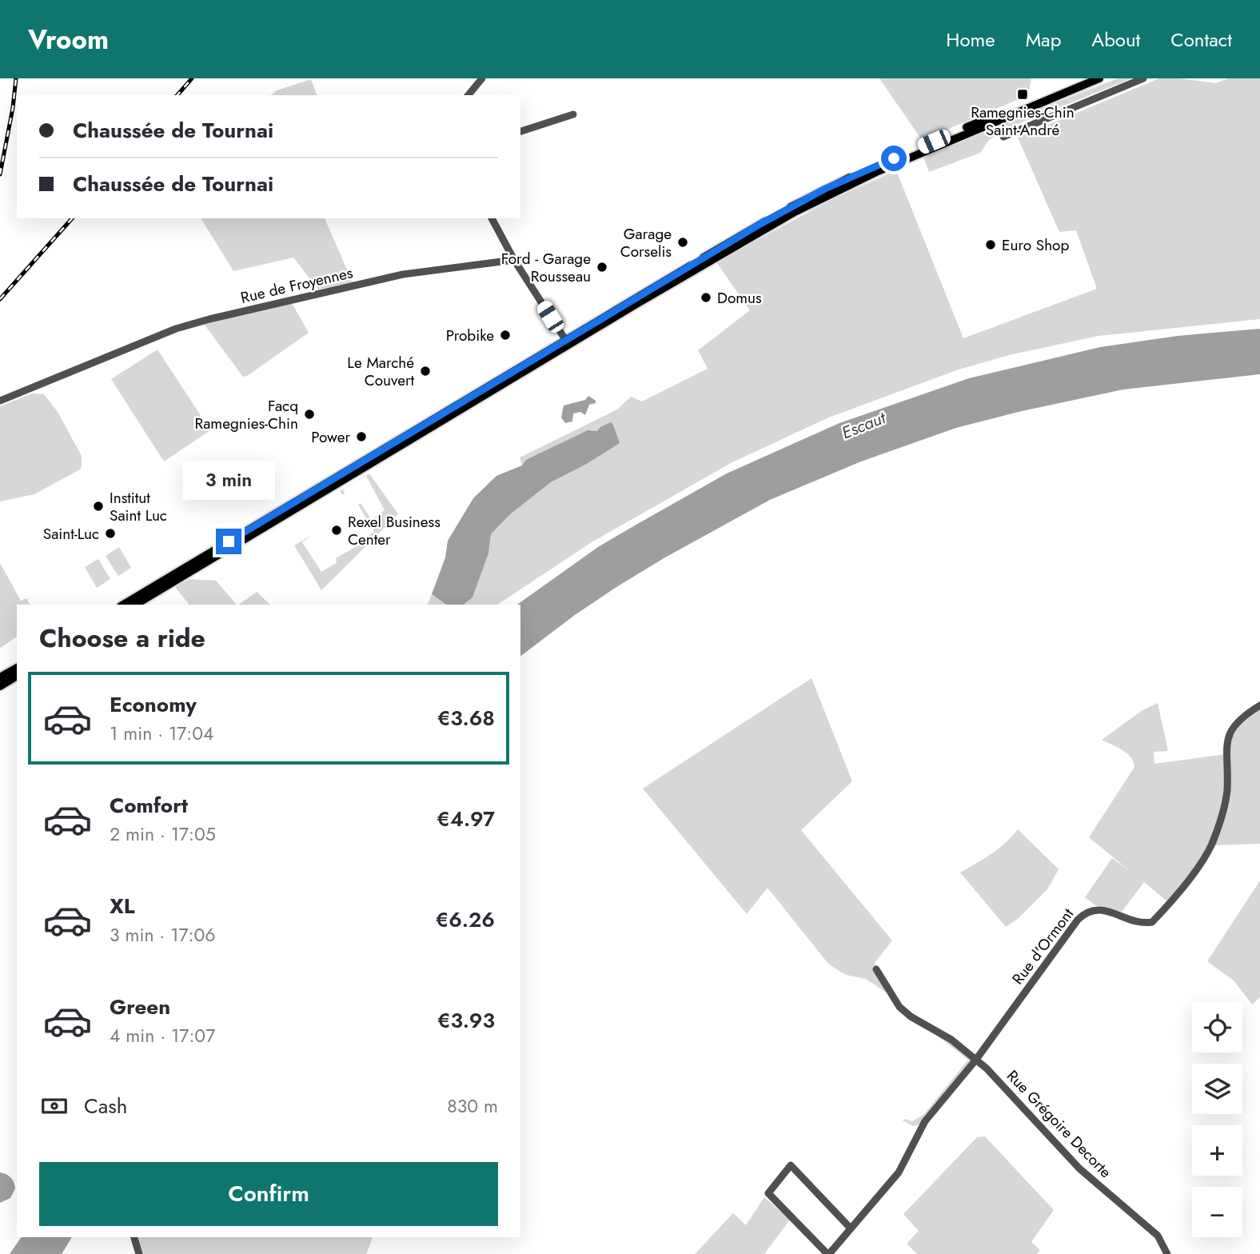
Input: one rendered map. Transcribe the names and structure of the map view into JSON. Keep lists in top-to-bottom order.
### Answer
{
  "streets": {
    "street": ["Rue de Froyennes", "Rue d'Ormont", "Rue Grégoire Decorte"]
  },
  "crossings": [
    ["Rue d'Ormont", "Rue Grégoire Decorte"]
  ],
  "water": ["Escaut"],
  "places": {
    "transit": ["Ramegnies-Chin Saint-André"],
    "other": [
      "Garage Corselis",
      "Euro Shop",
      "Ford - Garage Rousseau",
      "Domus",
      "Probike",
      "Le Marché Couvert",
      "Facq Ramegnies-Chin",
      "Power",
      "Institut Saint Luc",
      "Rexel Business Center",
      "Saint-Luc"
    ]
  },
  "page": {
    "header": "Vroom",
    "nav": [
      "Home",
      "Map",
      "About",
      "Contact"
    ],
    "banner": ["Chaussée de Tournai", "Chaussée de Tournai"],
    "bubble": "3 min",
    "heading": "Choose a ride",
    "list": [
      {
        "name": "Economy",
        "note": "1 min · 17:04",
        "value": "€3.68"
      },
      {
        "name": "Comfort",
        "note": "2 min · 17:05",
        "value": "€4.97"
      },
      {
        "name": "XL",
        "note": "3 min · 17:06",
        "value": "€6.26"
      },
      {
        "name": "Green",
        "note": "4 min · 17:07",
        "value": "€3.93"
      }
    ],
    "map_buttons": ["+", "−"],
    "pay": ["Cash", "830 m"],
    "buttons": "Confirm"
  }
}
